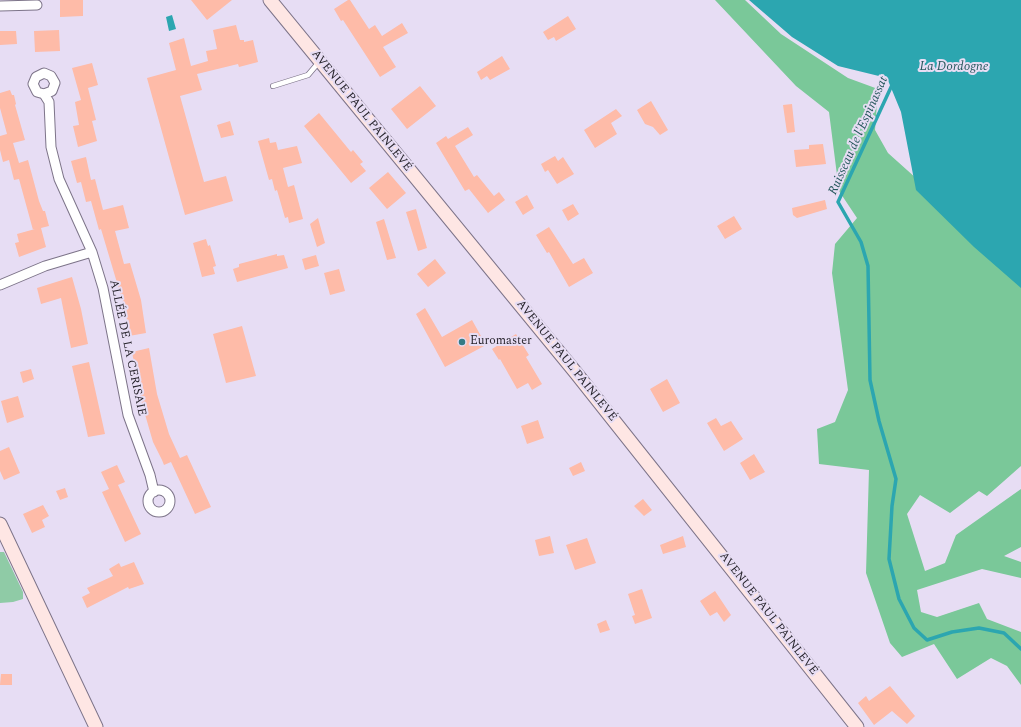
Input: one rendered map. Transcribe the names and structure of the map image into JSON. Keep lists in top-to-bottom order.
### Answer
{
  "streets": {
    "main road": ["AVENUE PAUL PAINLEVÉ"],
    "street": ["ALLÉE DE LA CERISAIE"]
  },
  "water": ["La Dordogne", "Ruisseau de l'Espinassat"],
  "places": ["Euromaster"]
}
